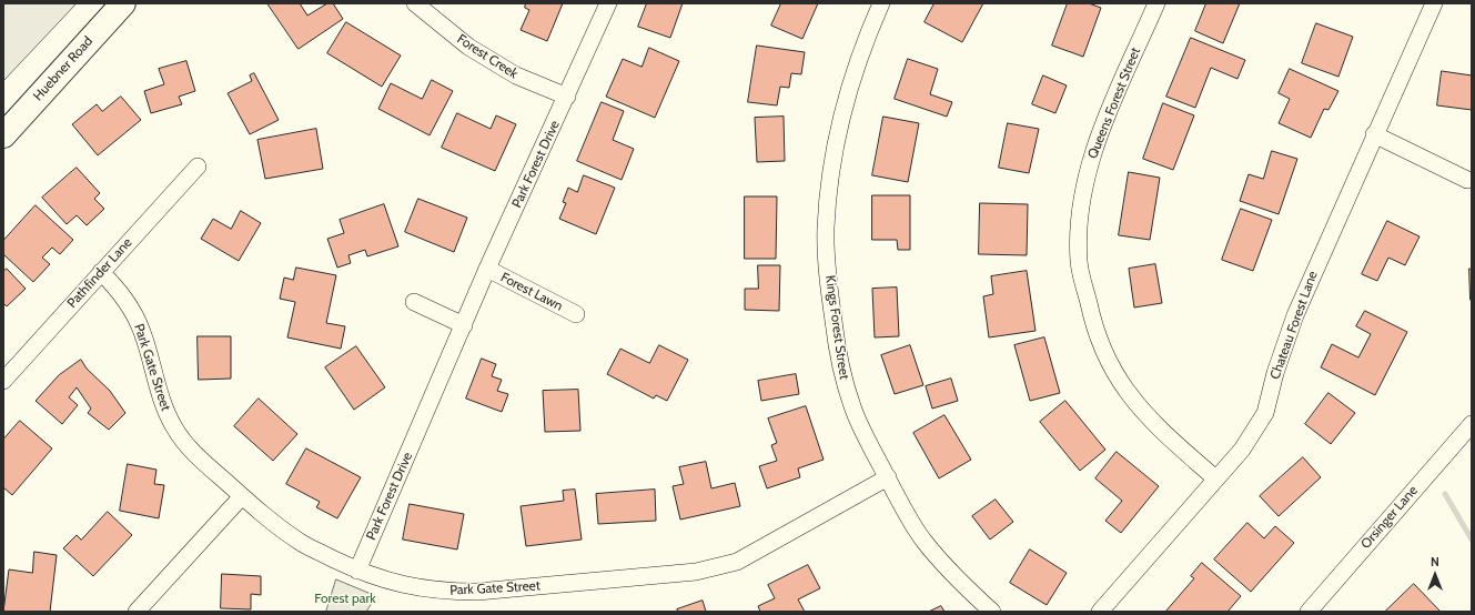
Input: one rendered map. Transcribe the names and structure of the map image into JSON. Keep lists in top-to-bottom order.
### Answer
{
  "streets": {
    "main road": ["Huebner Road"],
    "street": [
      "Forest Creek",
      "Queens Forest Street",
      "Park Forest Drive",
      "Pathfinder Lane",
      "Forest Lawn",
      "Chateau Forest Lane",
      "Kings Forest Street",
      "Park Gate Street",
      "Orsinger Lane"
    ]
  },
  "crossings": [
    ["Forest Creek", "Park Forest Drive"],
    ["Queens Forest Street", "Chateau Forest Lane"],
    ["Park Forest Drive", "Forest Lawn"],
    ["Park Forest Drive", "Park Gate Street"],
    ["Pathfinder Lane", "Park Gate Street"],
    ["Kings Forest Street", "Park Gate Street"]
  ],
  "parks": ["Forest park"],
  "north": "top"
}
